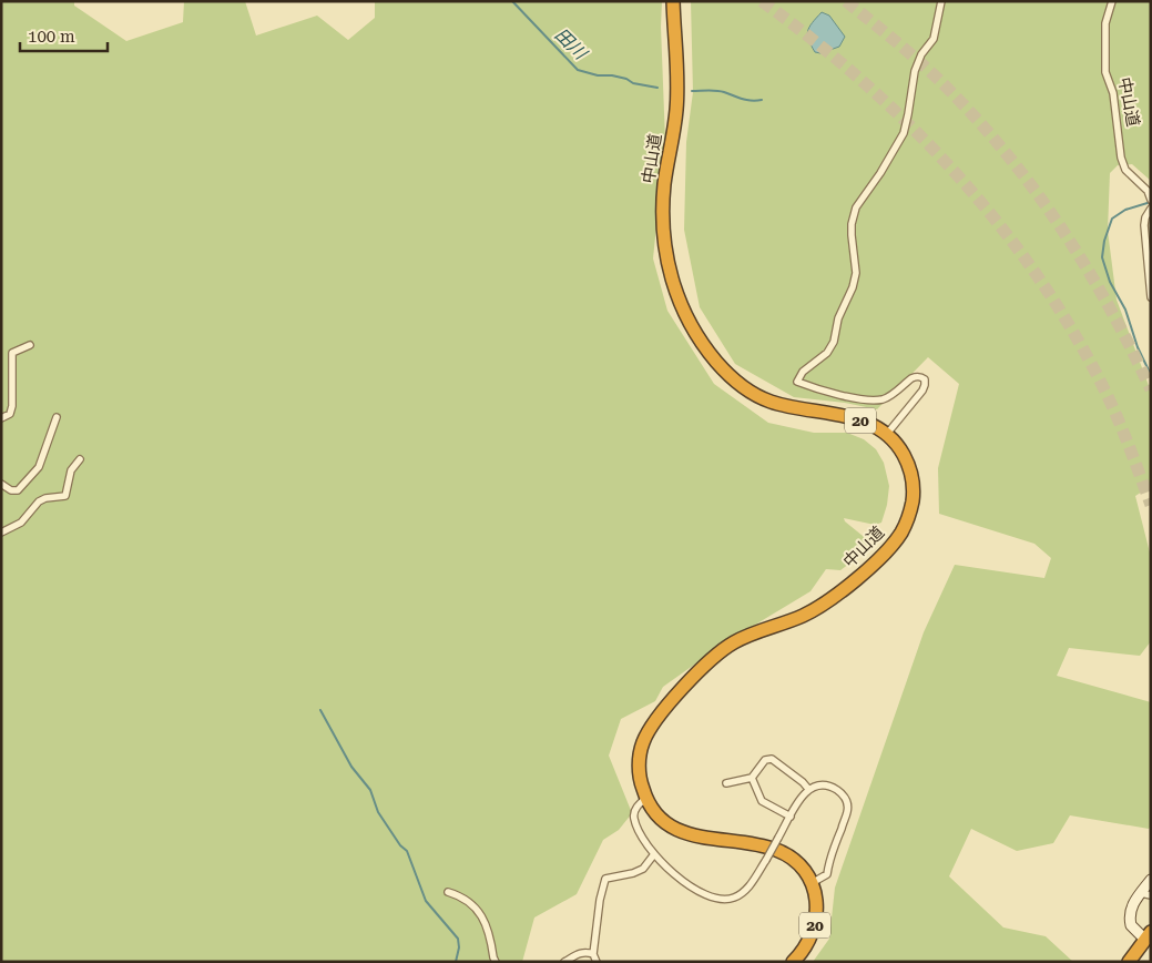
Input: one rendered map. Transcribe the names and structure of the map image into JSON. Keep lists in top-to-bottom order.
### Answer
{
  "streets": {
    "highway": ["中山道", "20"]
  },
  "water": ["田川"],
  "scale_bar": "100 m"
}
